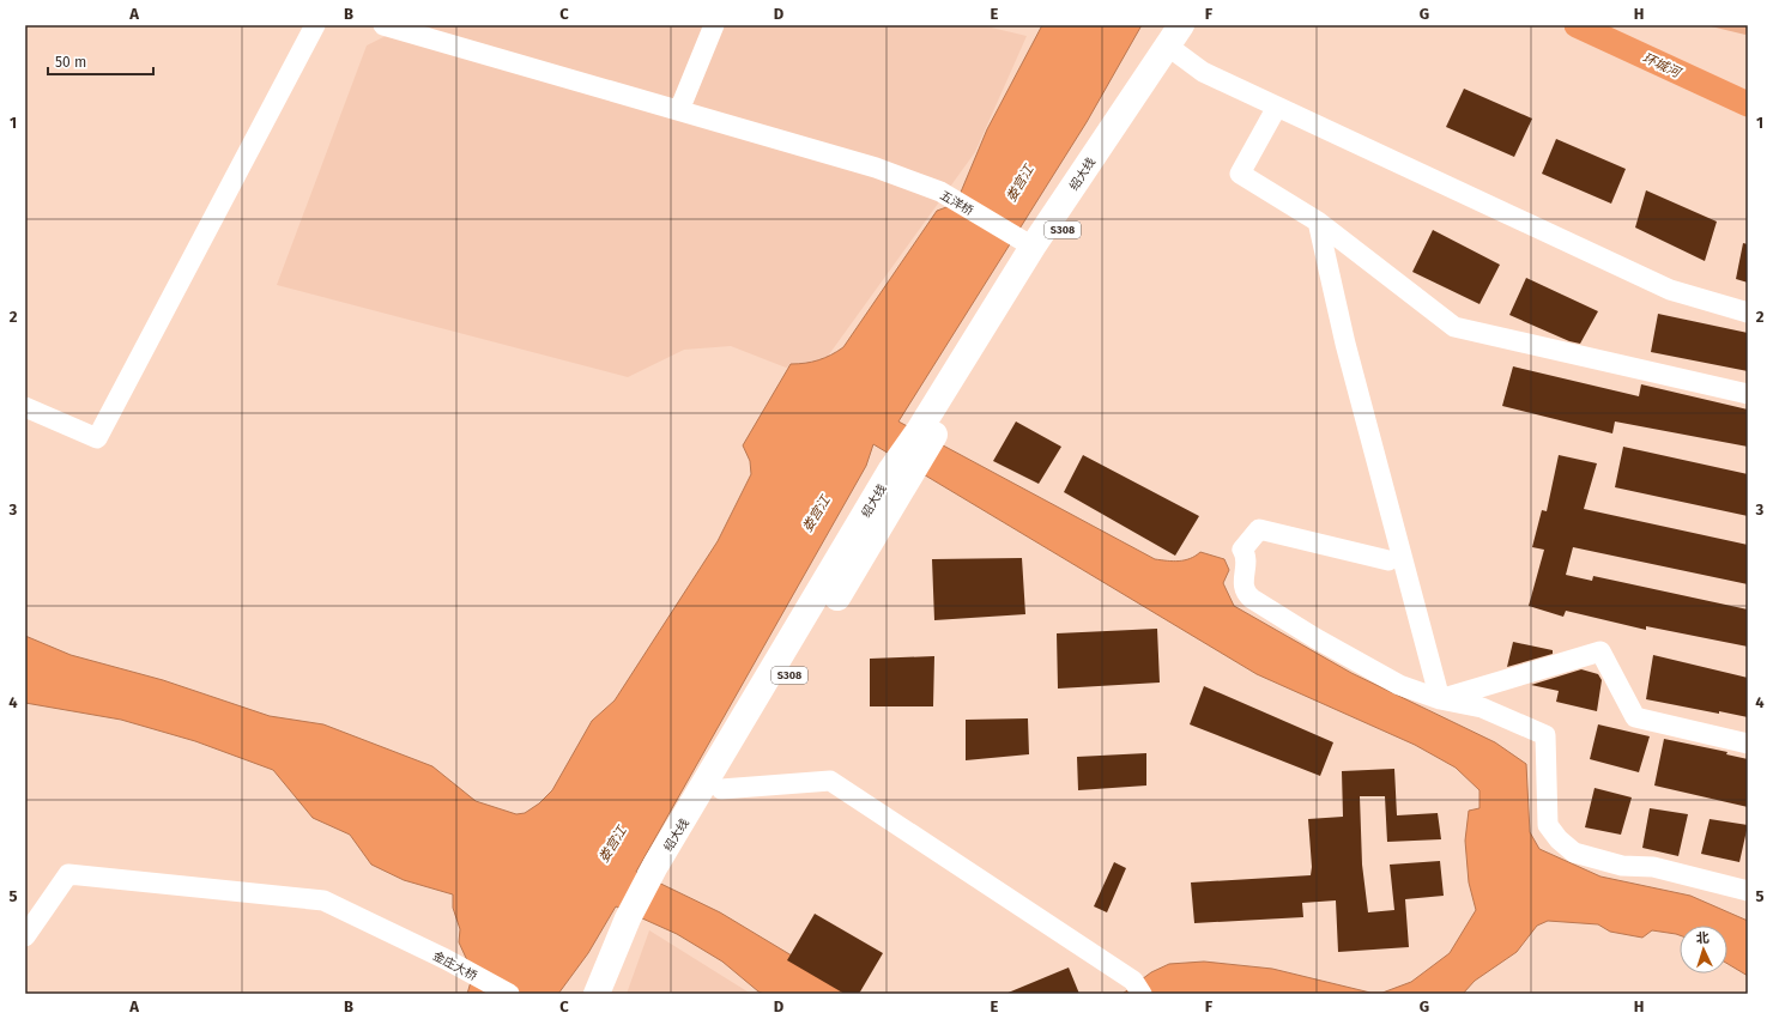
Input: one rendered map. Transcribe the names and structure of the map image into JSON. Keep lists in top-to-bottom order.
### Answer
{
  "streets": {
    "main road": ["绍大线", "S308"],
    "street": ["五洋桥", "金庄大桥"]
  },
  "crossings": [
    ["绍大线", "五洋桥"]
  ],
  "water": ["环城河", "娄宫江"],
  "scale_bar": "50 m",
  "north": "top",
  "grid": {
    "columns": [
      "A",
      "B",
      "C",
      "D",
      "E",
      "F",
      "G",
      "H"
    ],
    "rows": [
      "1",
      "2",
      "3",
      "4",
      "5"
    ]
  }
}
